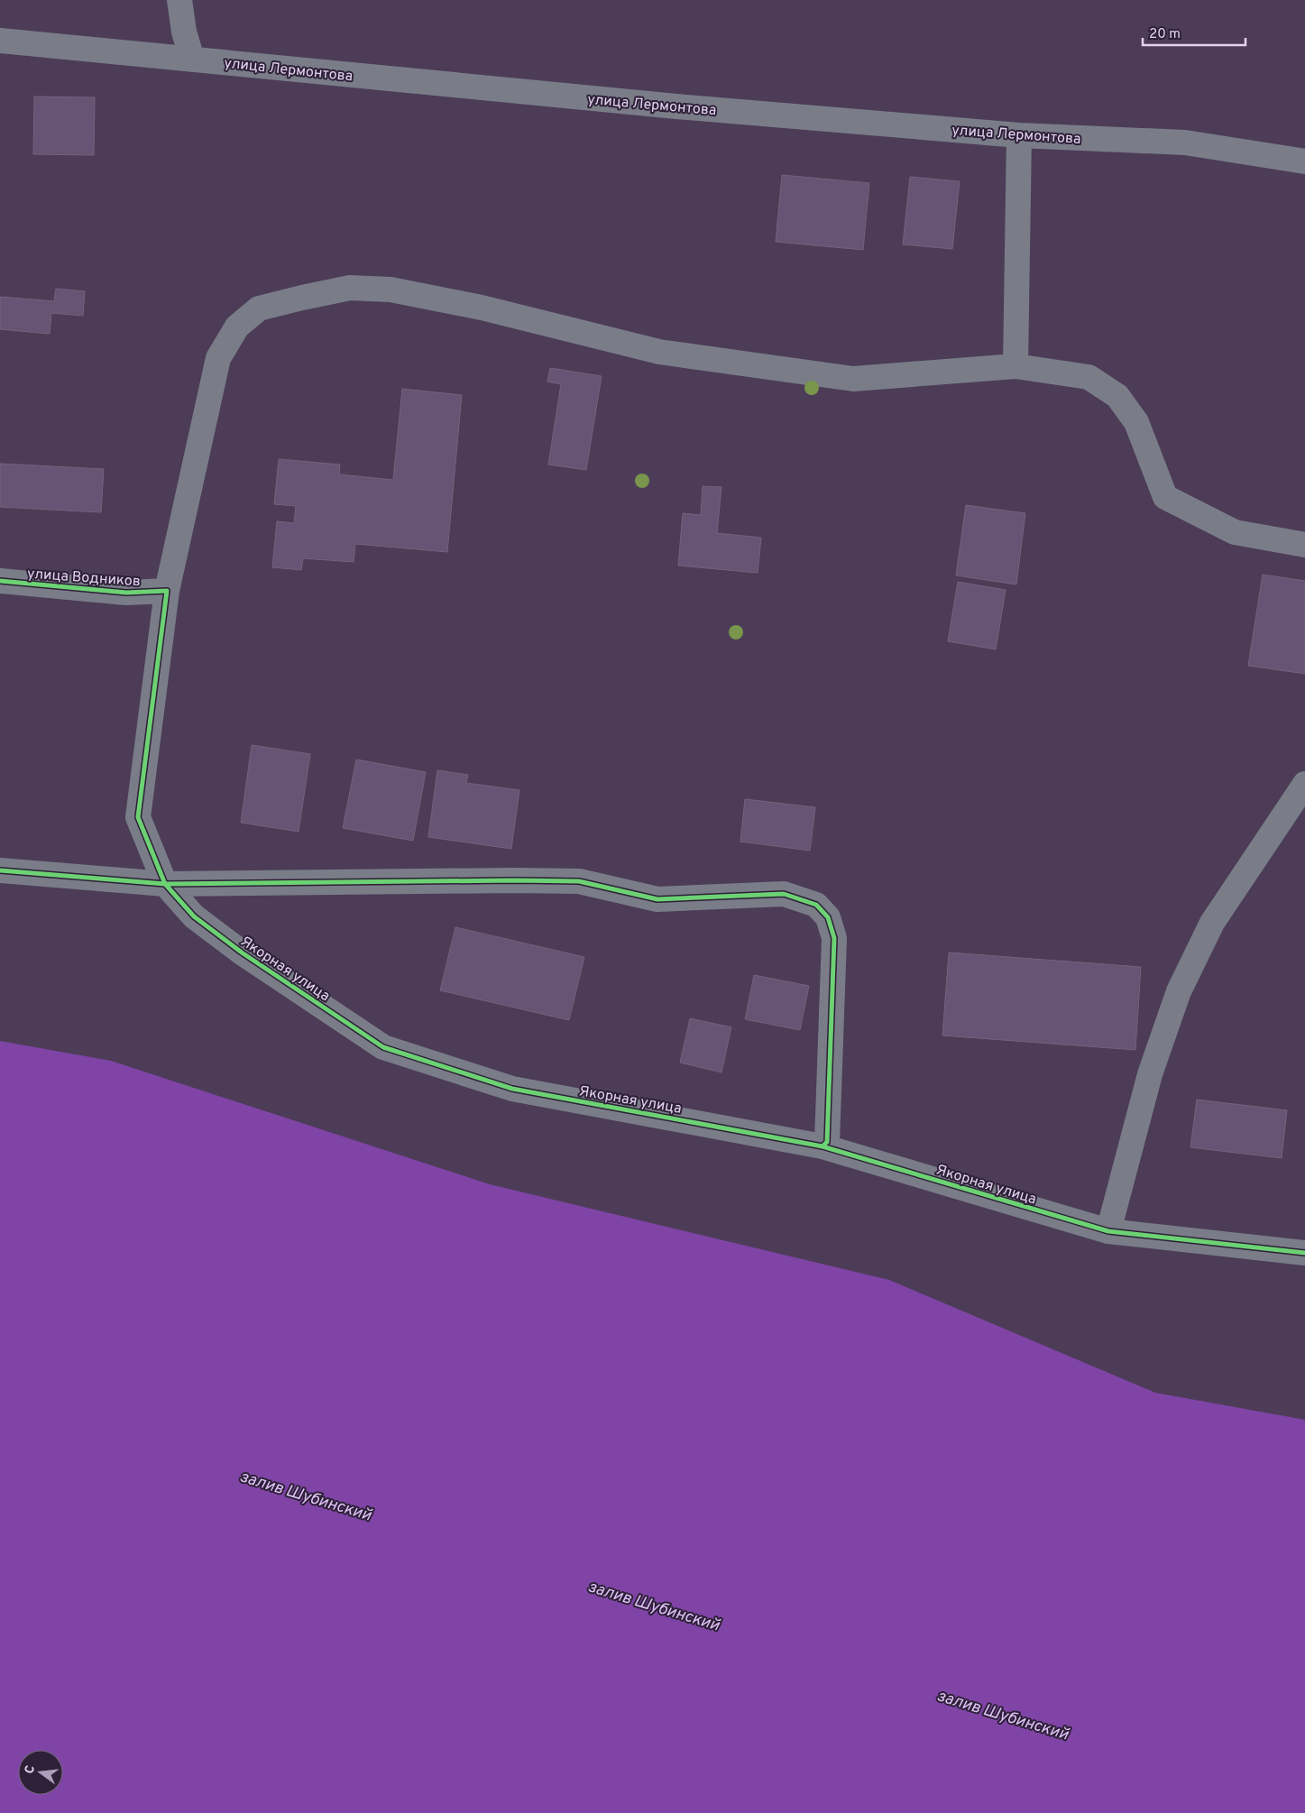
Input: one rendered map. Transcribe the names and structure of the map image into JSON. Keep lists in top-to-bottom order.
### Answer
{
  "streets": {
    "street": ["улица Лермонтова", "улица Водников", "Якорная улица"]
  },
  "crossings": [
    ["улица Водников", "Якорная улица"]
  ],
  "water": ["залив Шубинский"],
  "scale_bar": "20 m",
  "north": "left"
}
